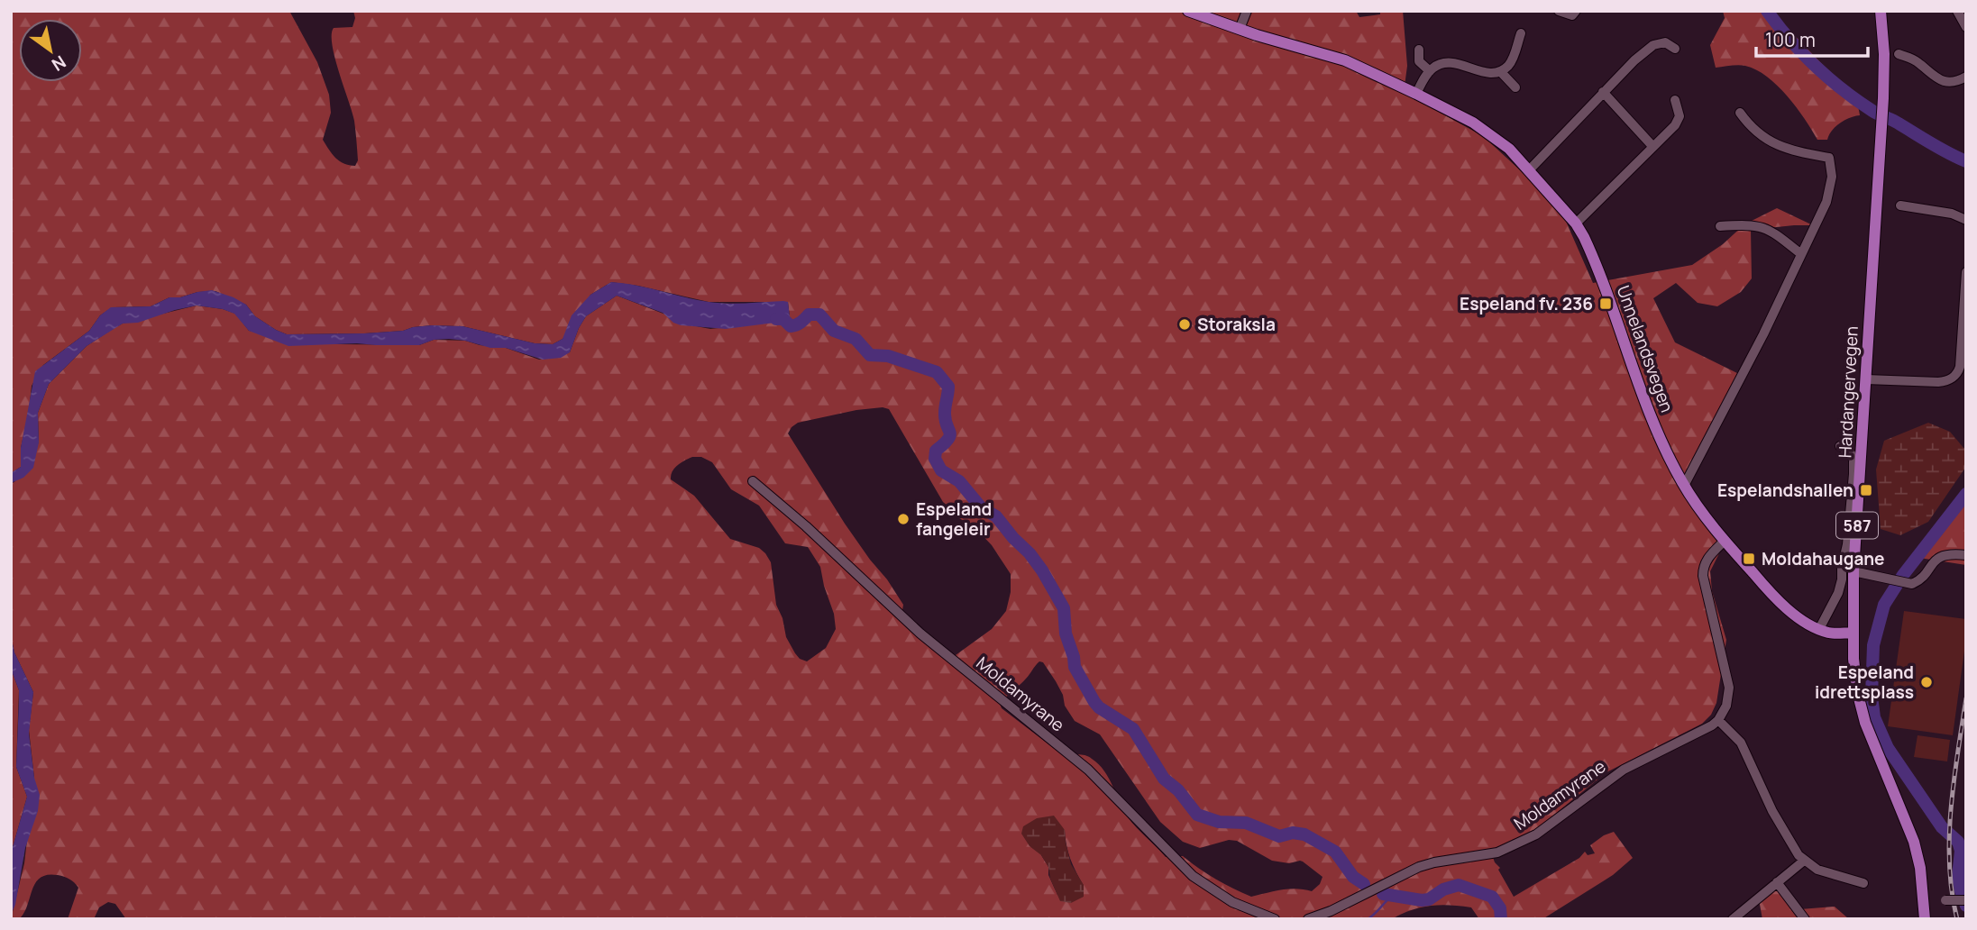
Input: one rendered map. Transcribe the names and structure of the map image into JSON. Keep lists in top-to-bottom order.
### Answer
{
  "streets": {
    "main road": ["Unnelandsvegen", "Hardangervegen", "587"],
    "street": ["Moldamyrane"]
  },
  "crossings": [
    ["Unnelandsvegen", "Hardangervegen"]
  ],
  "places": {
    "transit": ["Espeland fv. 236", "Espelandshallen", "Moldahaugane"],
    "other": ["Storaksla", "Espeland fangeleir", "Espeland idrettsplass"]
  },
  "scale_bar": "100 m",
  "north": "bottom right"
}
